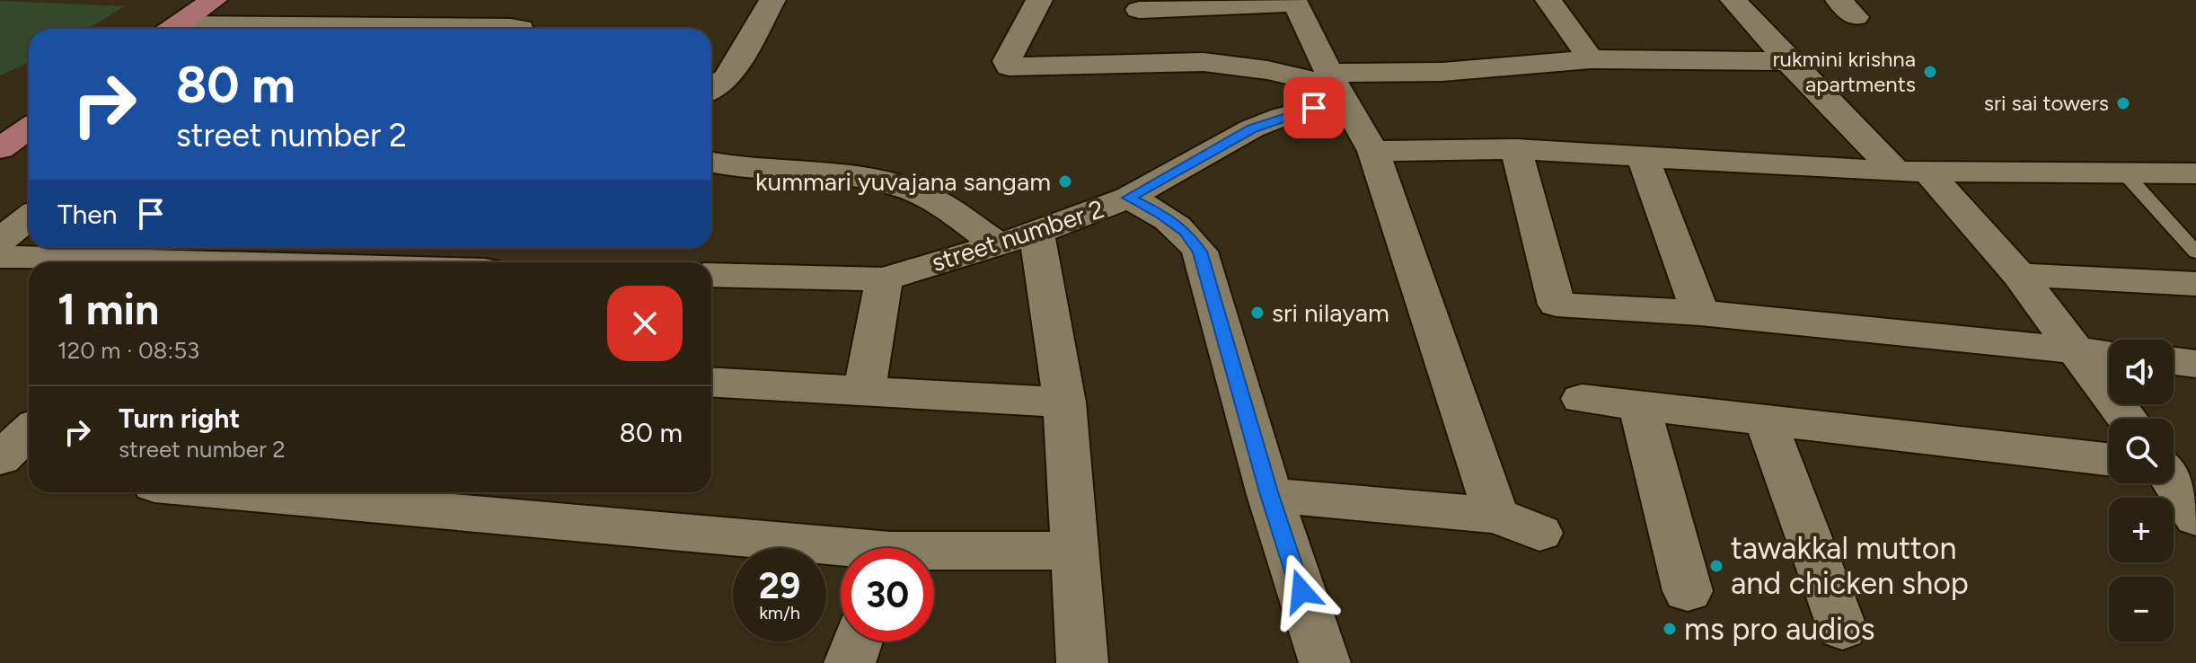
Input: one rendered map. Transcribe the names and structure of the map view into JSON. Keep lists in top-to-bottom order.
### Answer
{
  "streets": {
    "street": ["street number 2"]
  },
  "places": [
    "rukmini krishna apartments",
    "sri sai towers",
    "kummari yuvajana sangam",
    "sri nilayam",
    "tawakkal mutton and chicken shop",
    "ms pro audios"
  ],
  "page": {
    "turn": ["80 m", "street number 2"],
    "then": "Then",
    "heading": ["1 min", "120 m · 08:53"],
    "map_buttons": ["+", "−"],
    "list": [
      {
        "name": "Turn right",
        "note": "street number 2",
        "value": "80 m"
      }
    ],
    "speed": "29 km/h",
    "limit": "30"
  }
}
